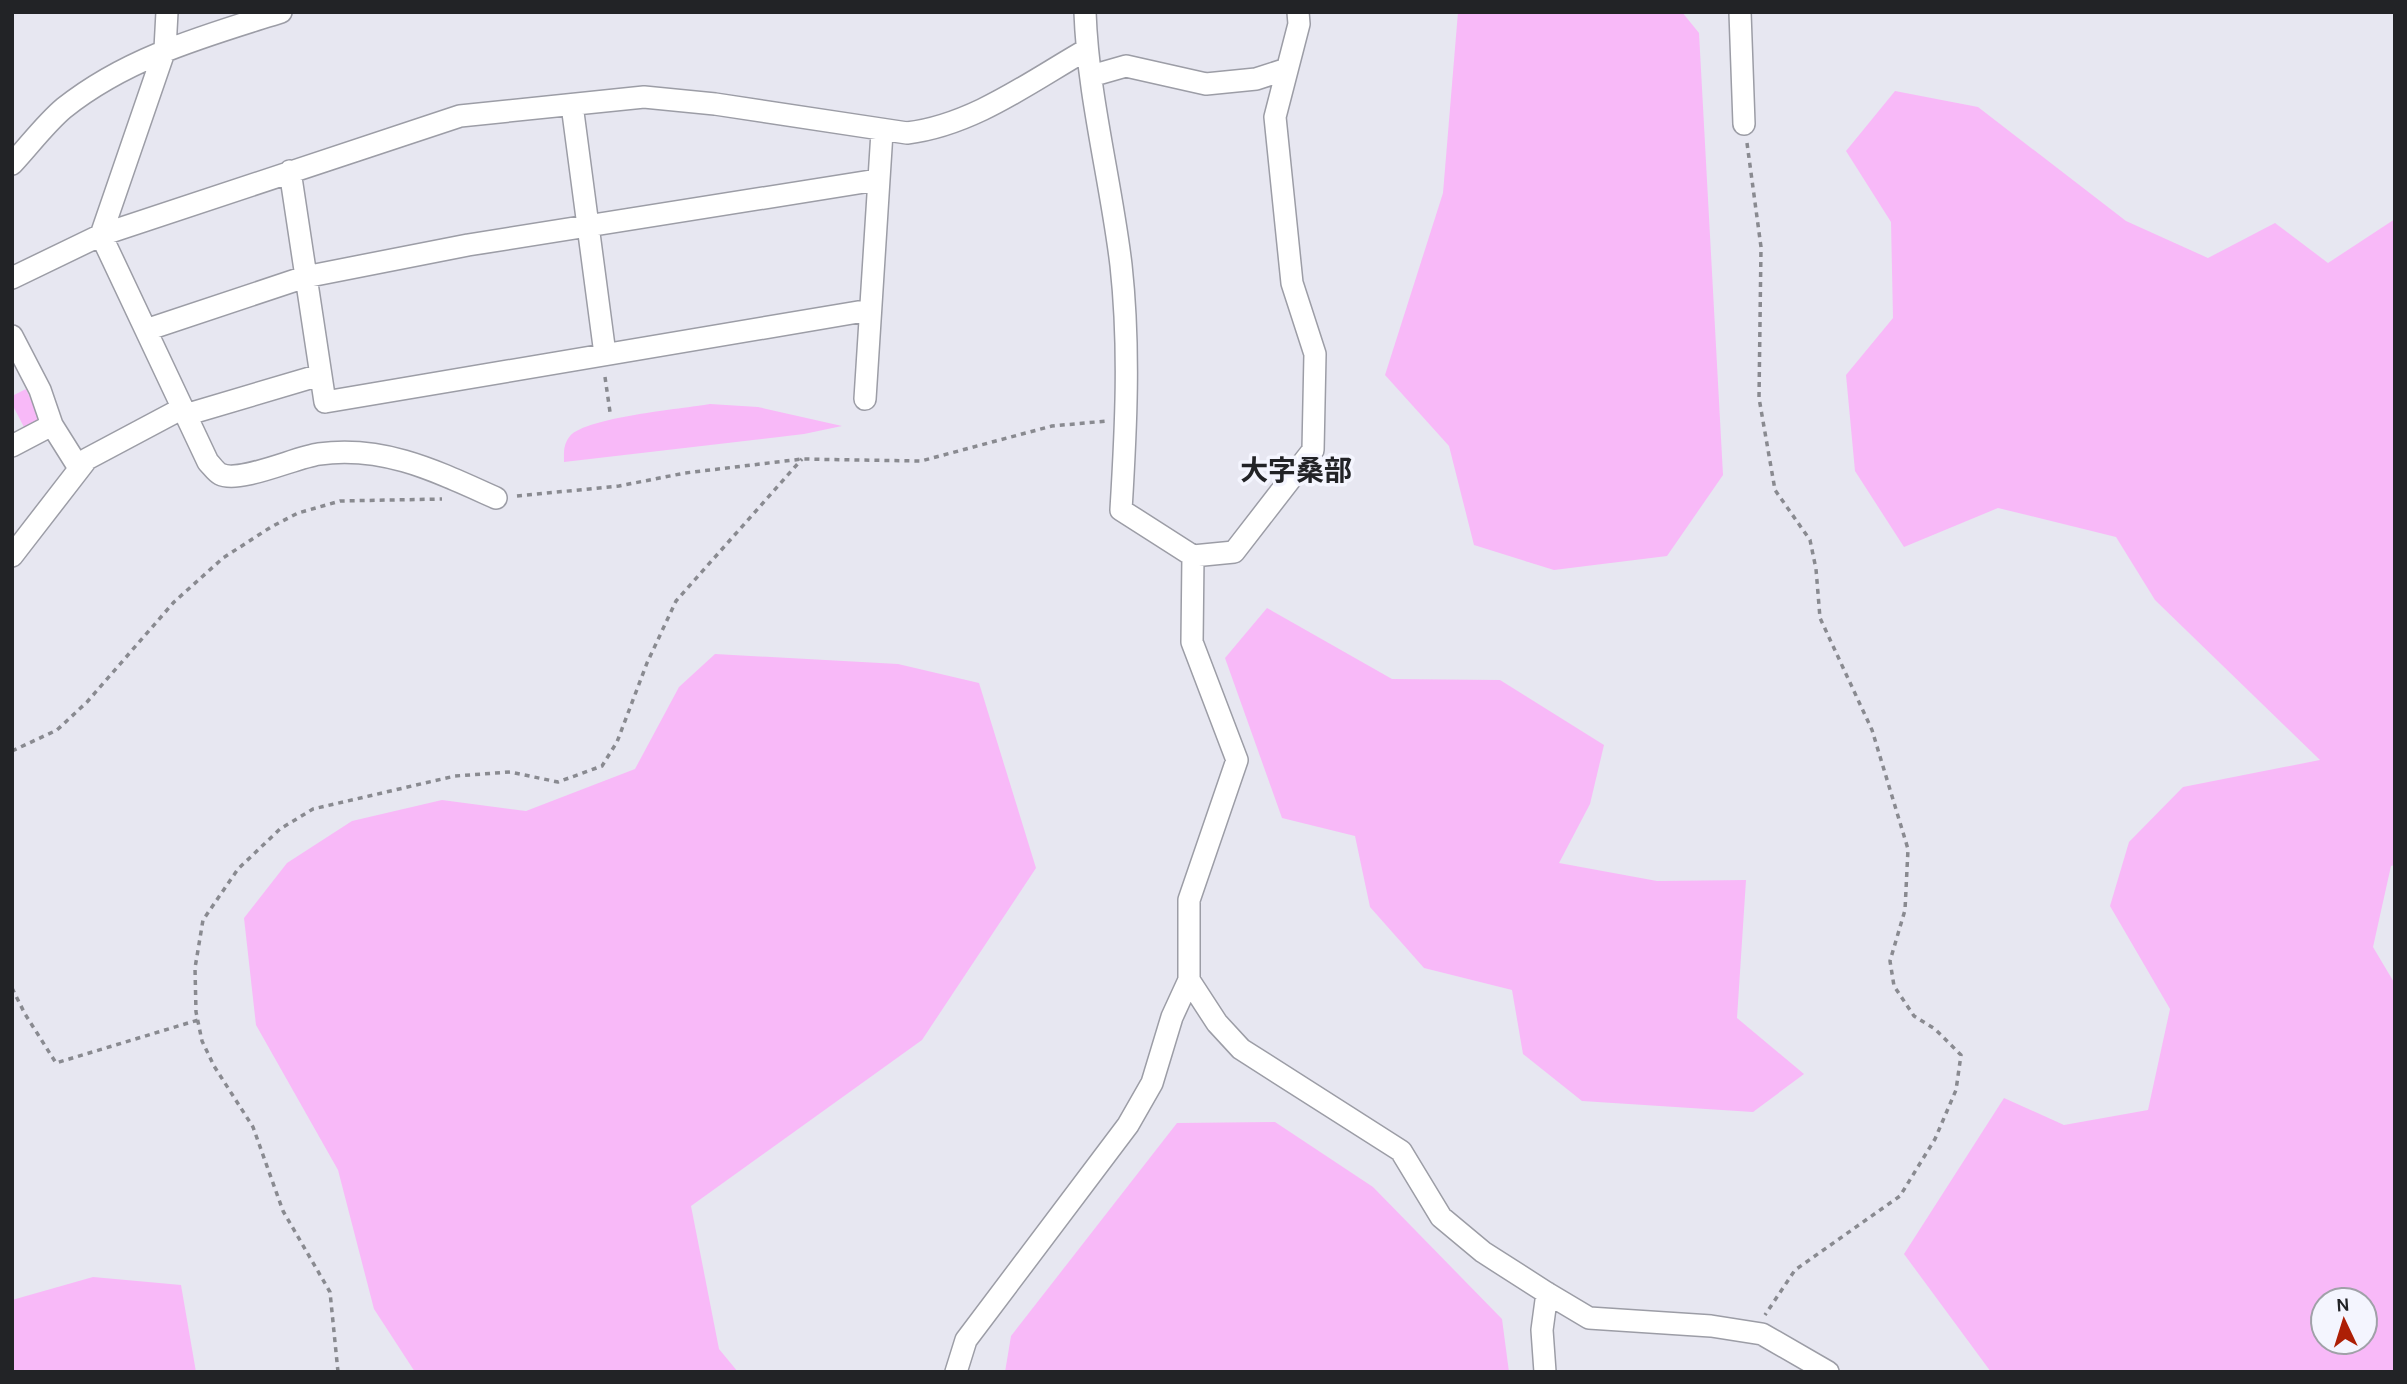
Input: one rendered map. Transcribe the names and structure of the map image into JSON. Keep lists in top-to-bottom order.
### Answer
{
  "districts": ["大字桑部"],
  "north": "top"
}
